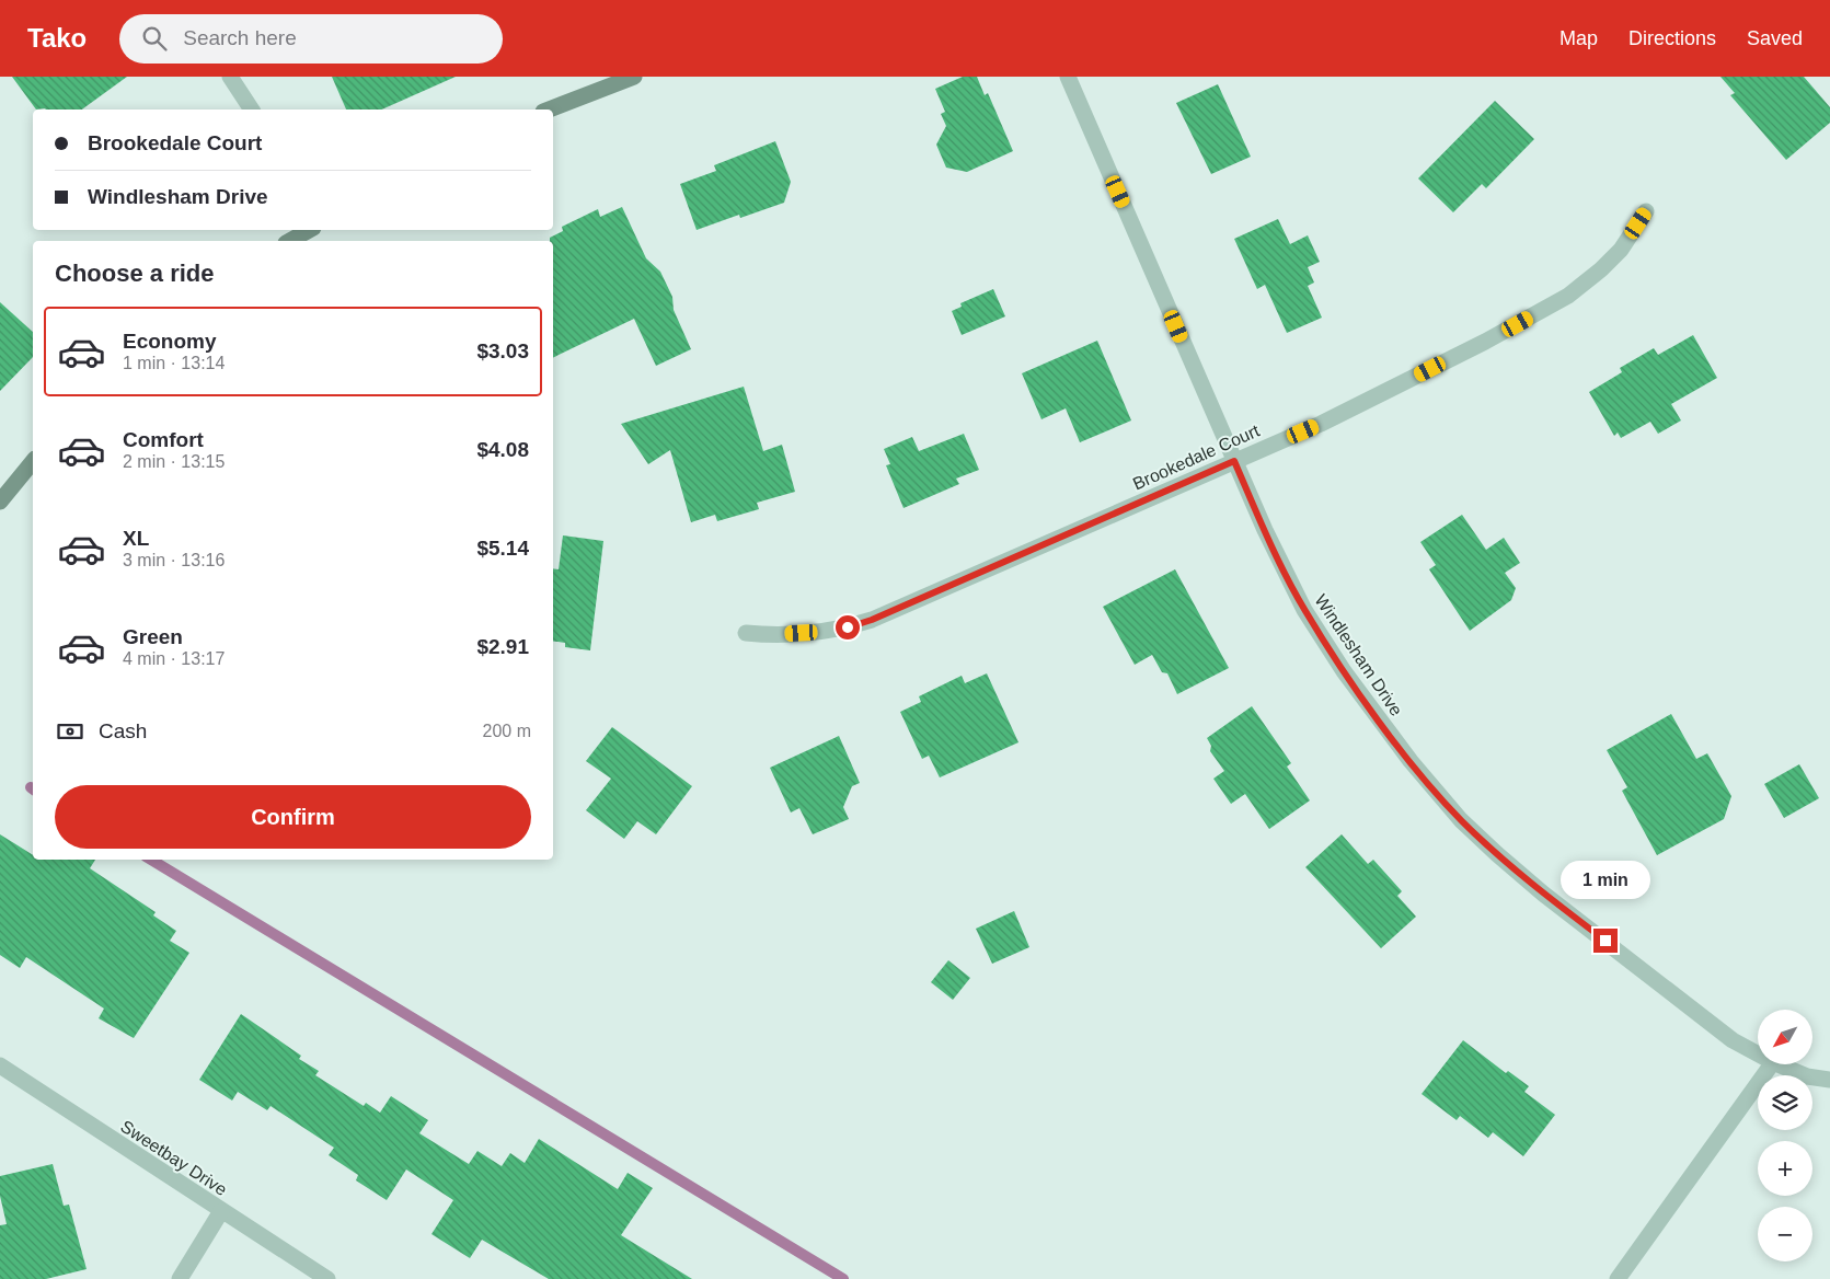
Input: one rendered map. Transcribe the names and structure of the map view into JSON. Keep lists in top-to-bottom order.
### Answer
{
  "streets": {
    "street": ["Brookedale Court", "Windlesham Drive", "Sweetbay Drive"]
  },
  "crossings": [
    ["Brookedale Court", "Windlesham Drive"]
  ],
  "north": "bottom left",
  "page": {
    "header": "Tako",
    "search": "Search here",
    "nav": ["Map", "Directions", "Saved"],
    "banner": ["Brookedale Court", "Windlesham Drive"],
    "heading": "Choose a ride",
    "list": [
      {
        "name": "Economy",
        "note": "1 min · 13:14",
        "value": "$3.03"
      },
      {
        "name": "Comfort",
        "note": "2 min · 13:15",
        "value": "$4.08"
      },
      {
        "name": "XL",
        "note": "3 min · 13:16",
        "value": "$5.14"
      },
      {
        "name": "Green",
        "note": "4 min · 13:17",
        "value": "$2.91"
      }
    ],
    "pay": ["Cash", "200 m"],
    "buttons": "Confirm",
    "bubble": "1 min",
    "map_buttons": ["+", "−"]
  }
}
